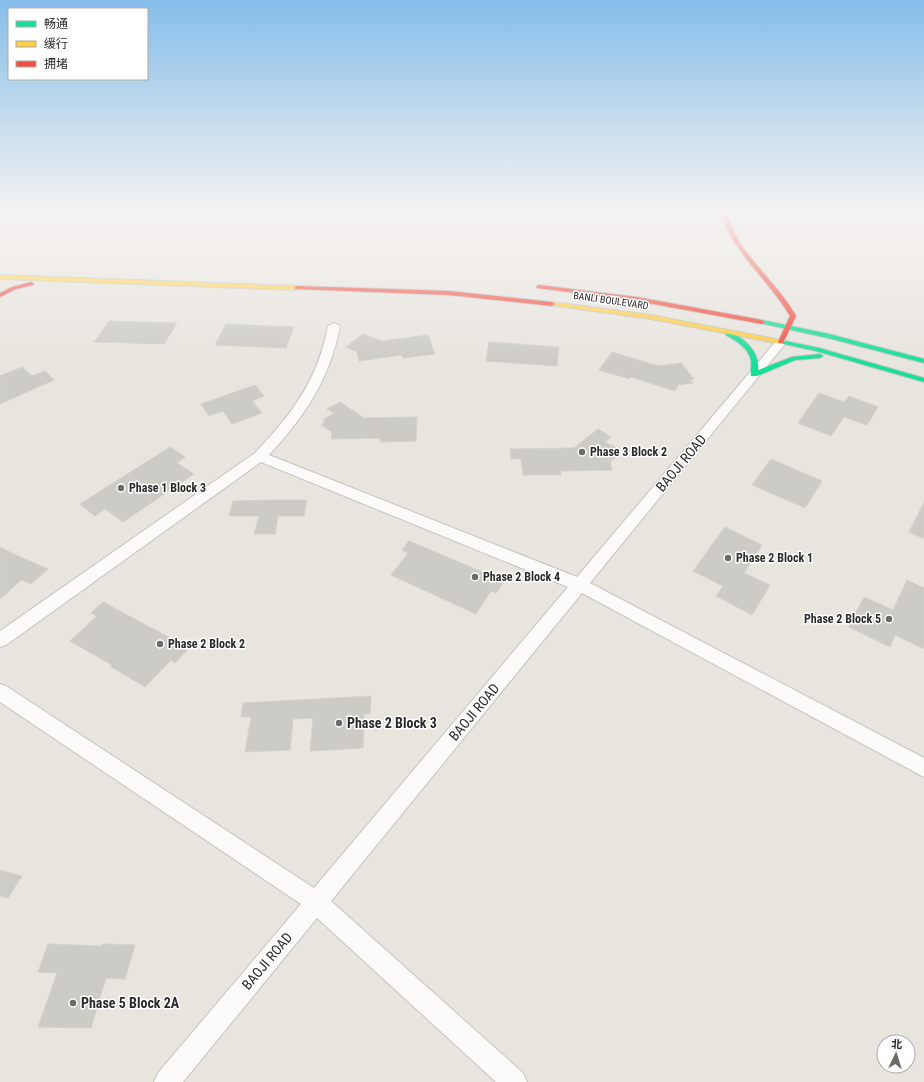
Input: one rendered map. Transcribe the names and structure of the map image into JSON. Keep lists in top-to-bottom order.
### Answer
{
  "streets": {
    "main road": ["BANLI BOULEVARD"],
    "street": ["BAOJI ROAD"]
  },
  "crossings": [
    ["BANLI BOULEVARD", "BAOJI ROAD"]
  ],
  "places": [
    "Phase 3 Block 2",
    "Phase 1 Block 3",
    "Phase 2 Block 1",
    "Phase 2 Block 4",
    "Phase 2 Block 5",
    "Phase 2 Block 2",
    "Phase 2 Block 3",
    "Phase 5 Block 2A"
  ],
  "legend": ["畅通", "缓行", "拥堵"],
  "north": "top"
}
